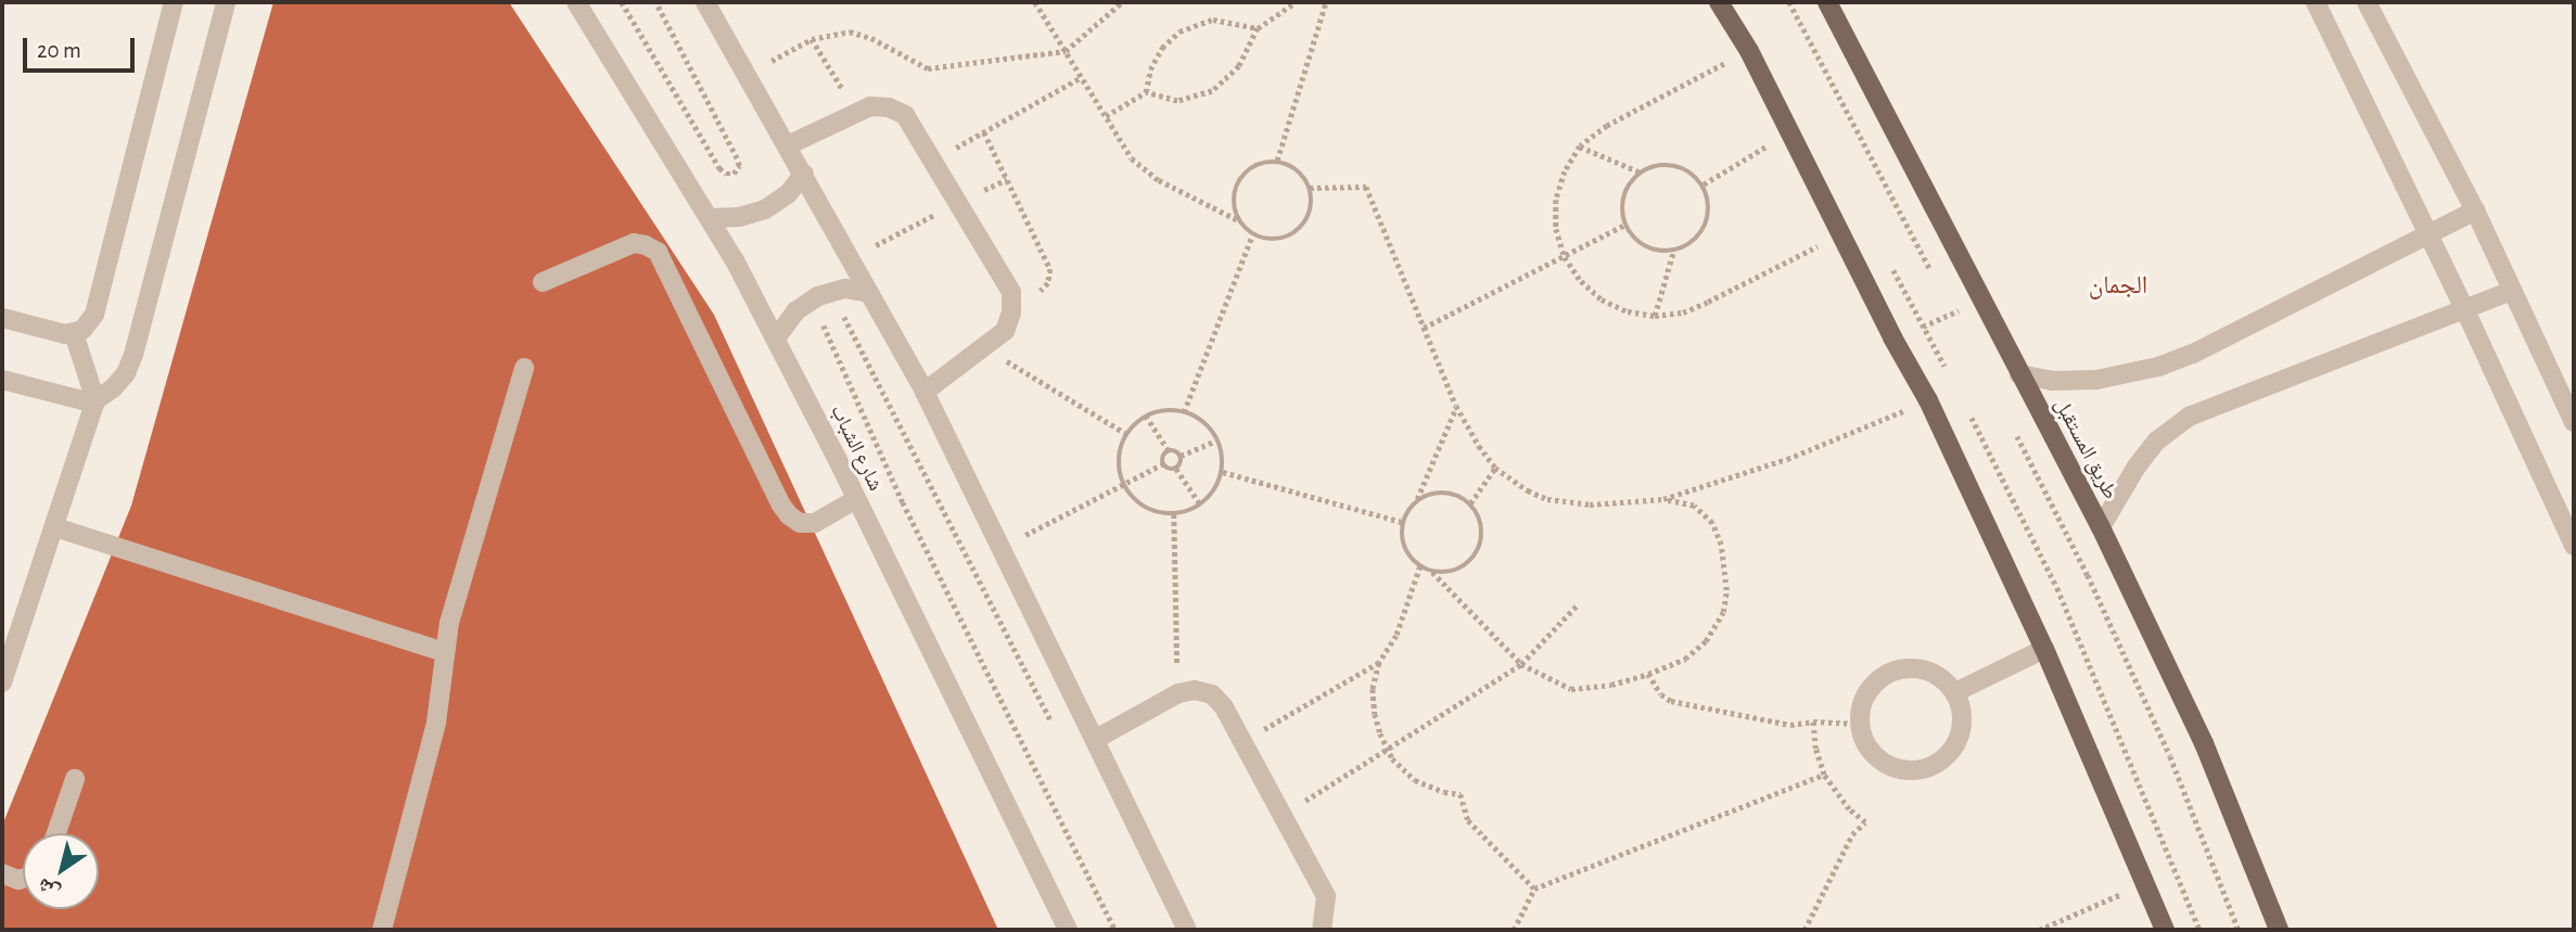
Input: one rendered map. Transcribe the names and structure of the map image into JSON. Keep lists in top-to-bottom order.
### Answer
{
  "streets": {
    "main road": ["طريق المستقبل"],
    "street": ["شارع الشباب"]
  },
  "districts": ["الجمان"],
  "scale_bar": "20 m",
  "north": "bottom left"
}
